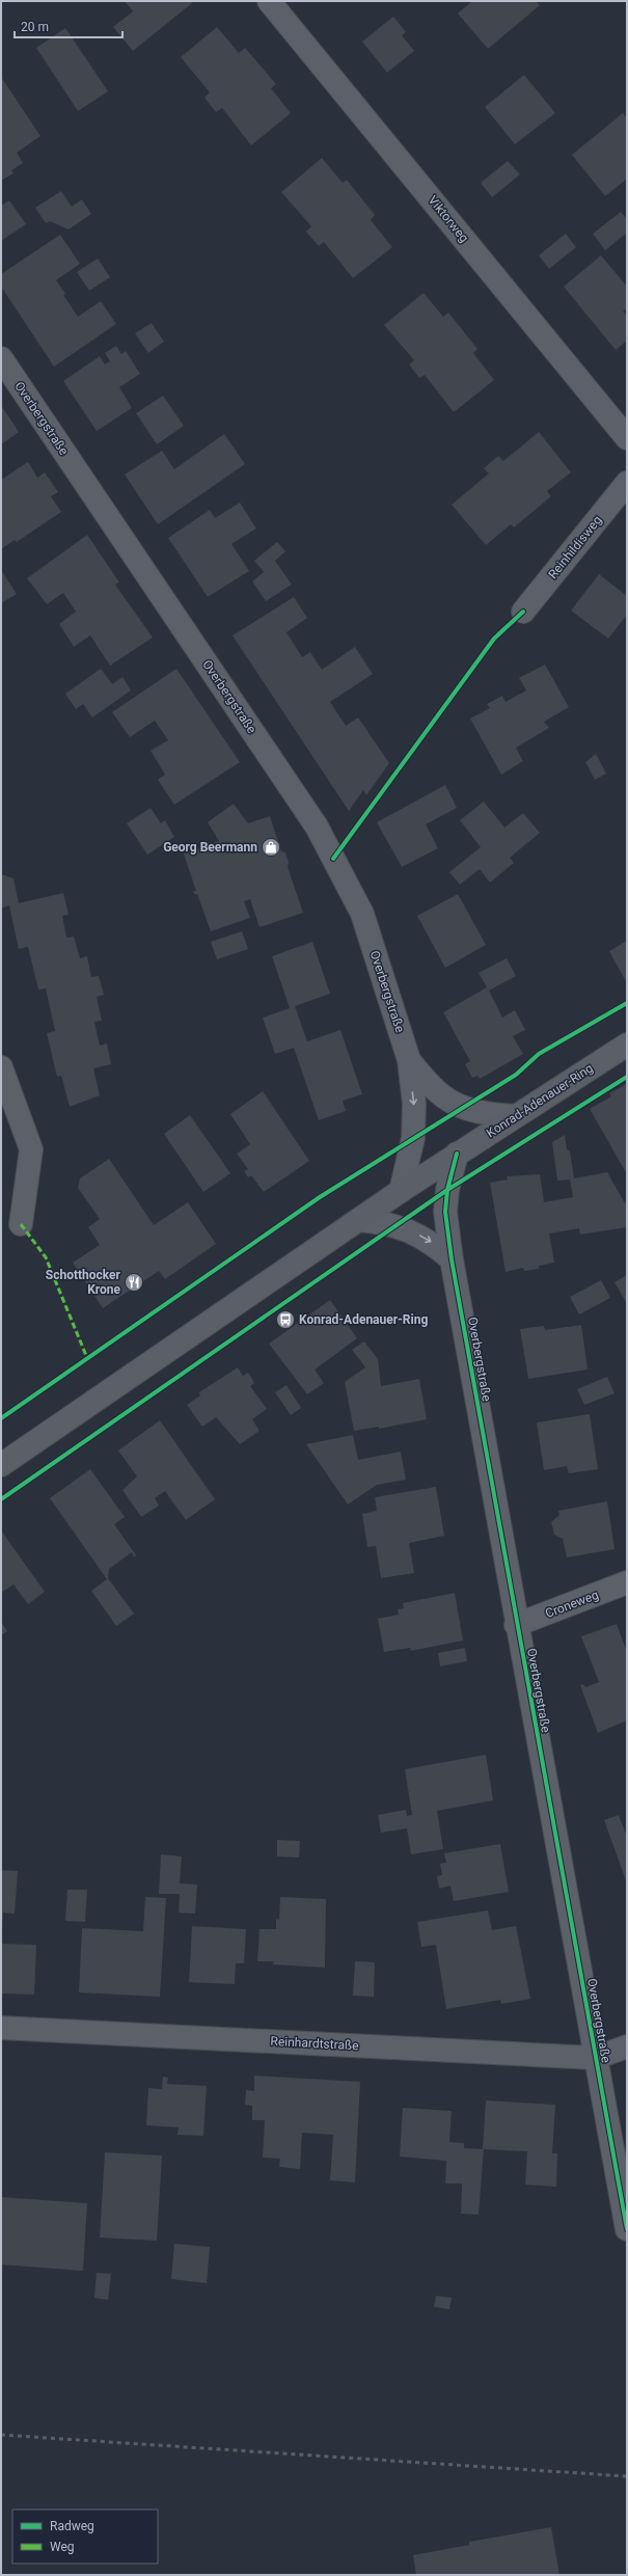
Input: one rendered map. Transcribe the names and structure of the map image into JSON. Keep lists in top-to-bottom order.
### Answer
{
  "streets": {
    "main road": ["Konrad-Adenauer-Ring"],
    "street": [
      "Viktorweg",
      "Overbergstraße",
      "Reinhildisweg",
      "Croneweg",
      "Reinhardtstraße"
    ]
  },
  "crossings": [
    ["Overbergstraße", "Konrad-Adenauer-Ring"],
    ["Overbergstraße", "Croneweg"],
    ["Overbergstraße", "Reinhardtstraße"]
  ],
  "places": {
    "shop": ["Georg Beermann"],
    "restaurant": ["Schotthocker Krone"],
    "bus stop": ["Konrad-Adenauer-Ring"]
  },
  "legend": ["Radweg", "Weg"],
  "scale_bar": "20 m"
}
